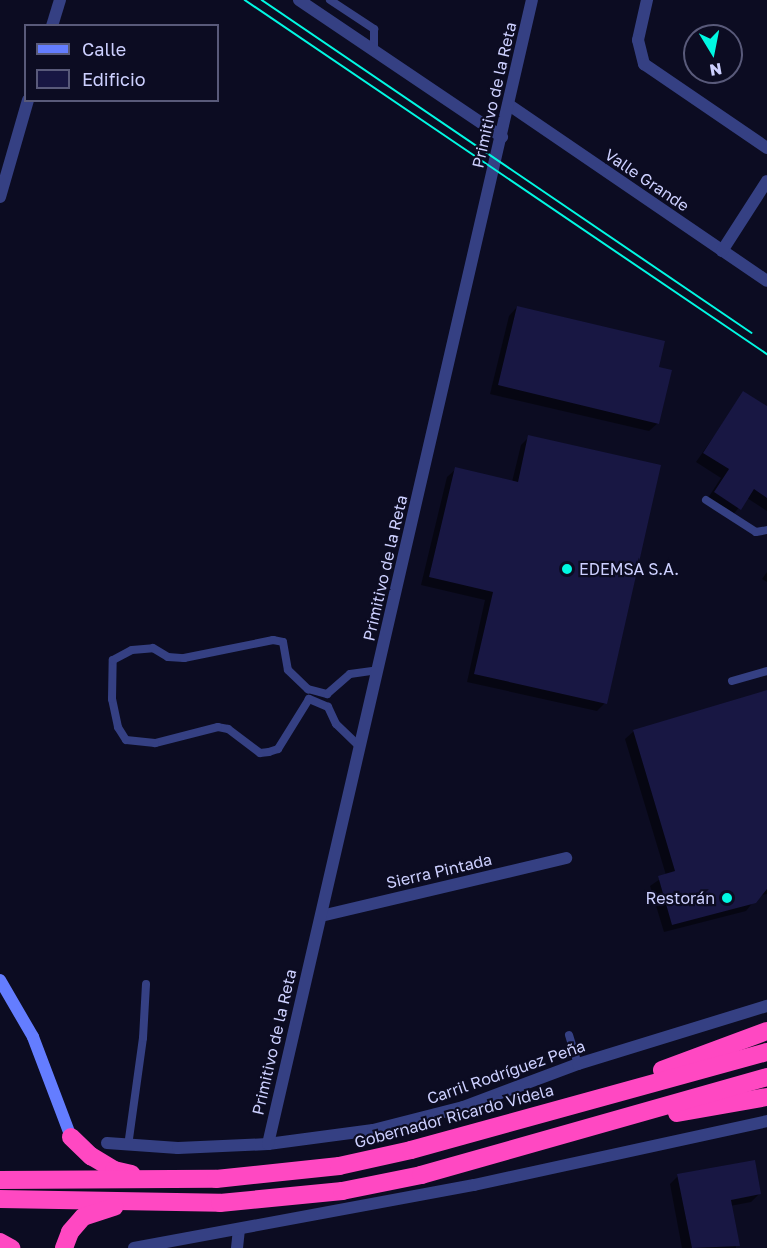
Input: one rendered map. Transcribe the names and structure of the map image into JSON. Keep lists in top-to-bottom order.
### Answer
{
  "streets": {
    "highway": ["Gobernador Ricardo Videla"],
    "street": [
      "Primitivo de la Reta",
      "Valle Grande",
      "Sierra Pintada",
      "Carril Rodríguez Peña"
    ]
  },
  "crossings": [
    ["Primitivo de la Reta", "Valle Grande"],
    ["Primitivo de la Reta", "Sierra Pintada"],
    ["Primitivo de la Reta", "Carril Rodríguez Peña"]
  ],
  "places": ["EDEMSA S.A.", "Restorán"],
  "legend": ["Calle", "Edificio"],
  "north": "bottom"
}
